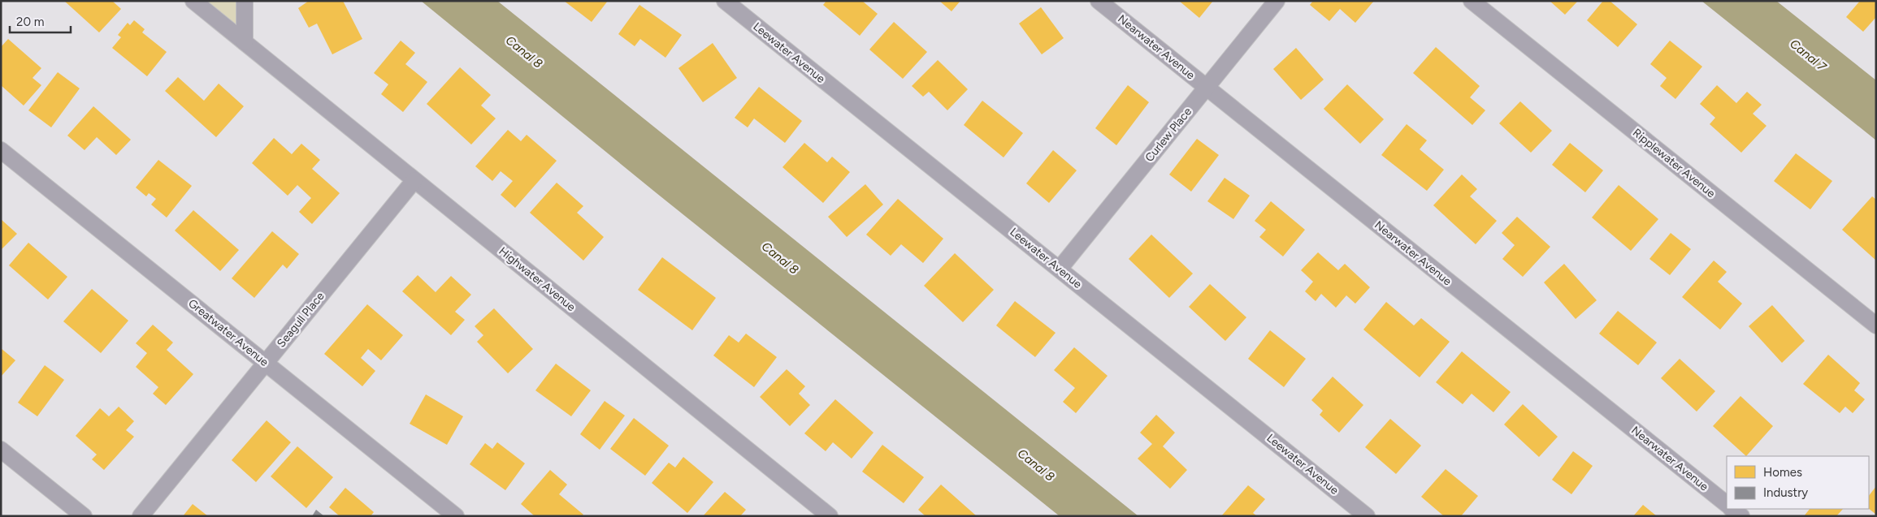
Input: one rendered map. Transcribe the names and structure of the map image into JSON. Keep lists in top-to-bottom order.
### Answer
{
  "streets": {
    "street": [
      "Nearwater Avenue",
      "Leewater Avenue",
      "Curlew Place",
      "Ripplewater Avenue",
      "Highwater Avenue",
      "Seagull Place",
      "Greatwater Avenue"
    ]
  },
  "crossings": [
    ["Nearwater Avenue", "Curlew Place"],
    ["Leewater Avenue", "Curlew Place"],
    ["Highwater Avenue", "Seagull Place"],
    ["Seagull Place", "Greatwater Avenue"]
  ],
  "water": ["Canal 8", "Canal 7"],
  "legend": ["Homes", "Industry"],
  "scale_bar": "20 m"
}
